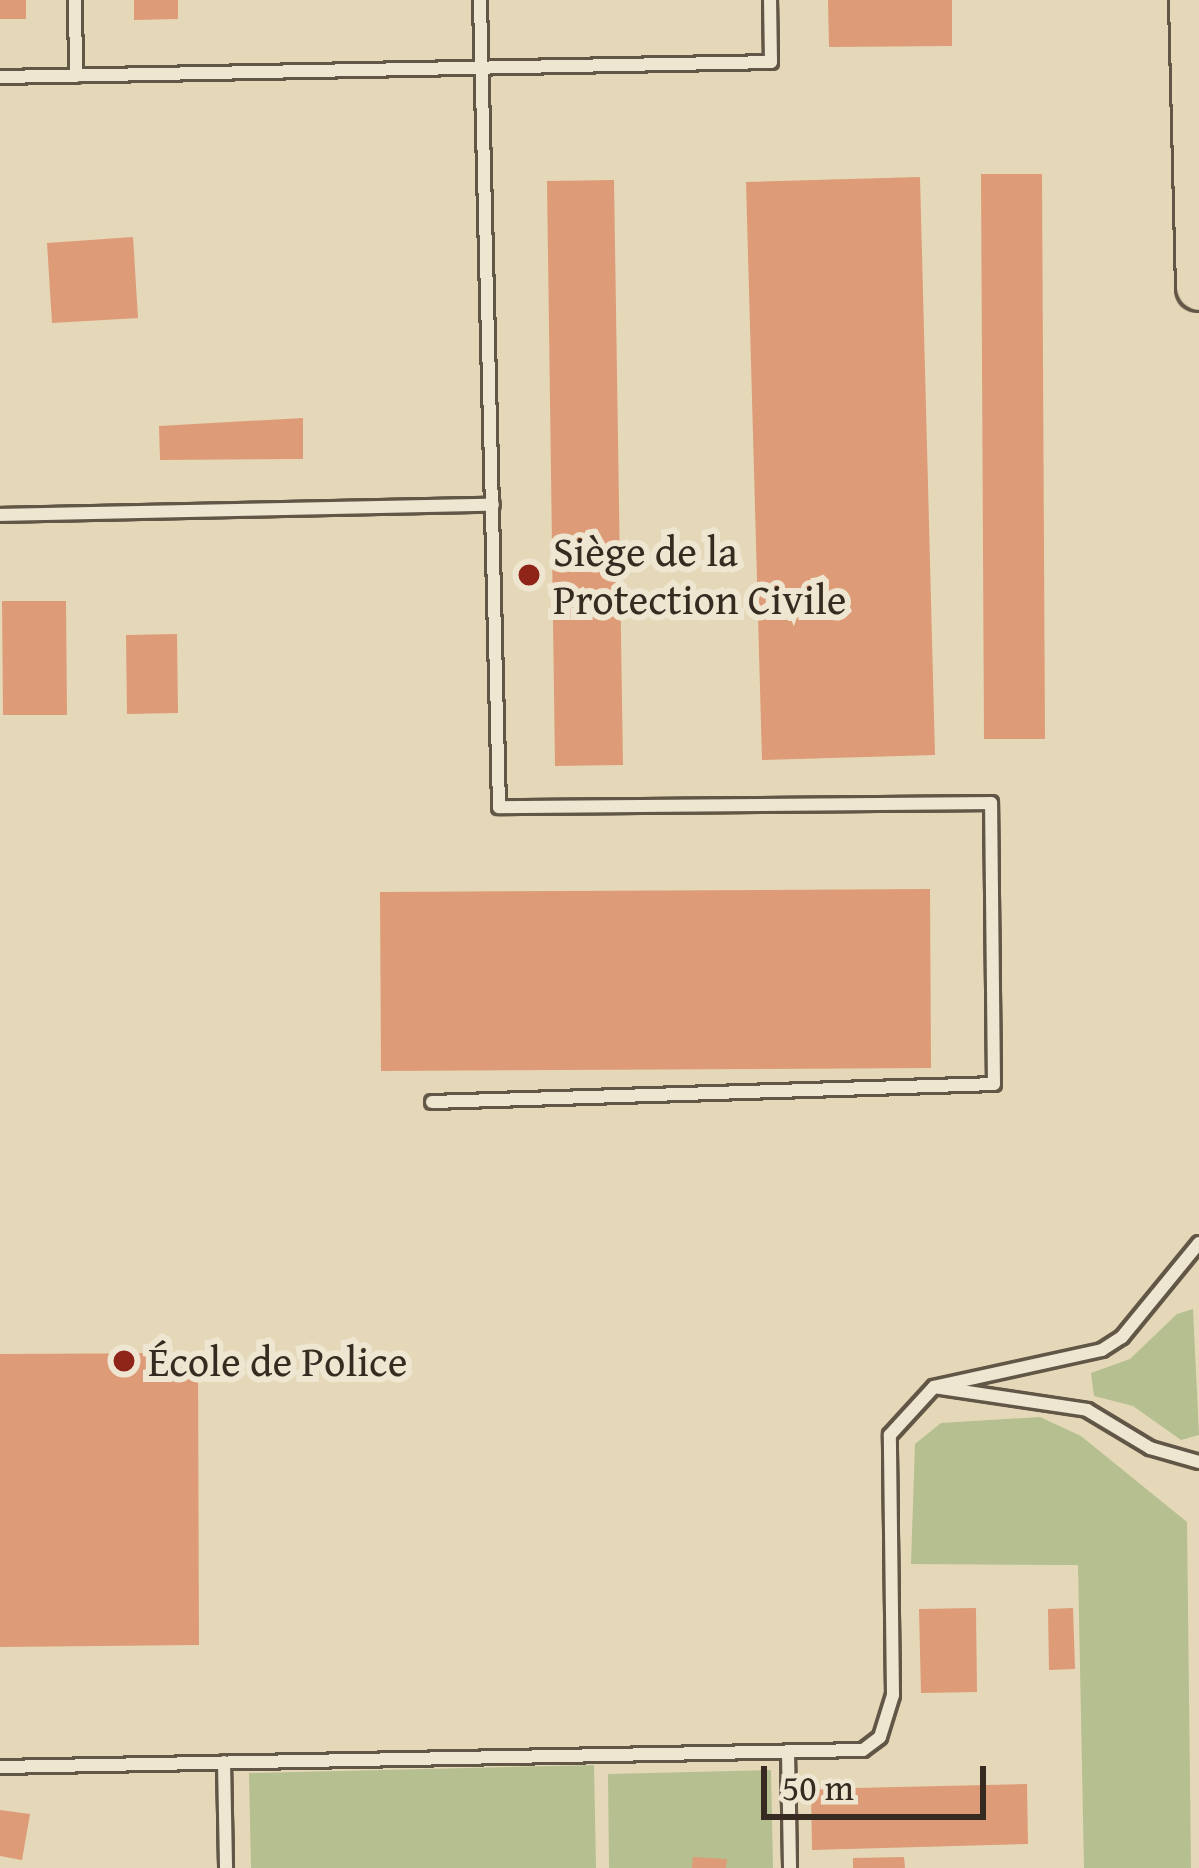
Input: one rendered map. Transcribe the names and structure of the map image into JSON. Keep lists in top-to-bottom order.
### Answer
{
  "places": ["Siège de la Protection Civile", "École de Police"],
  "scale_bar": "50 m"
}
